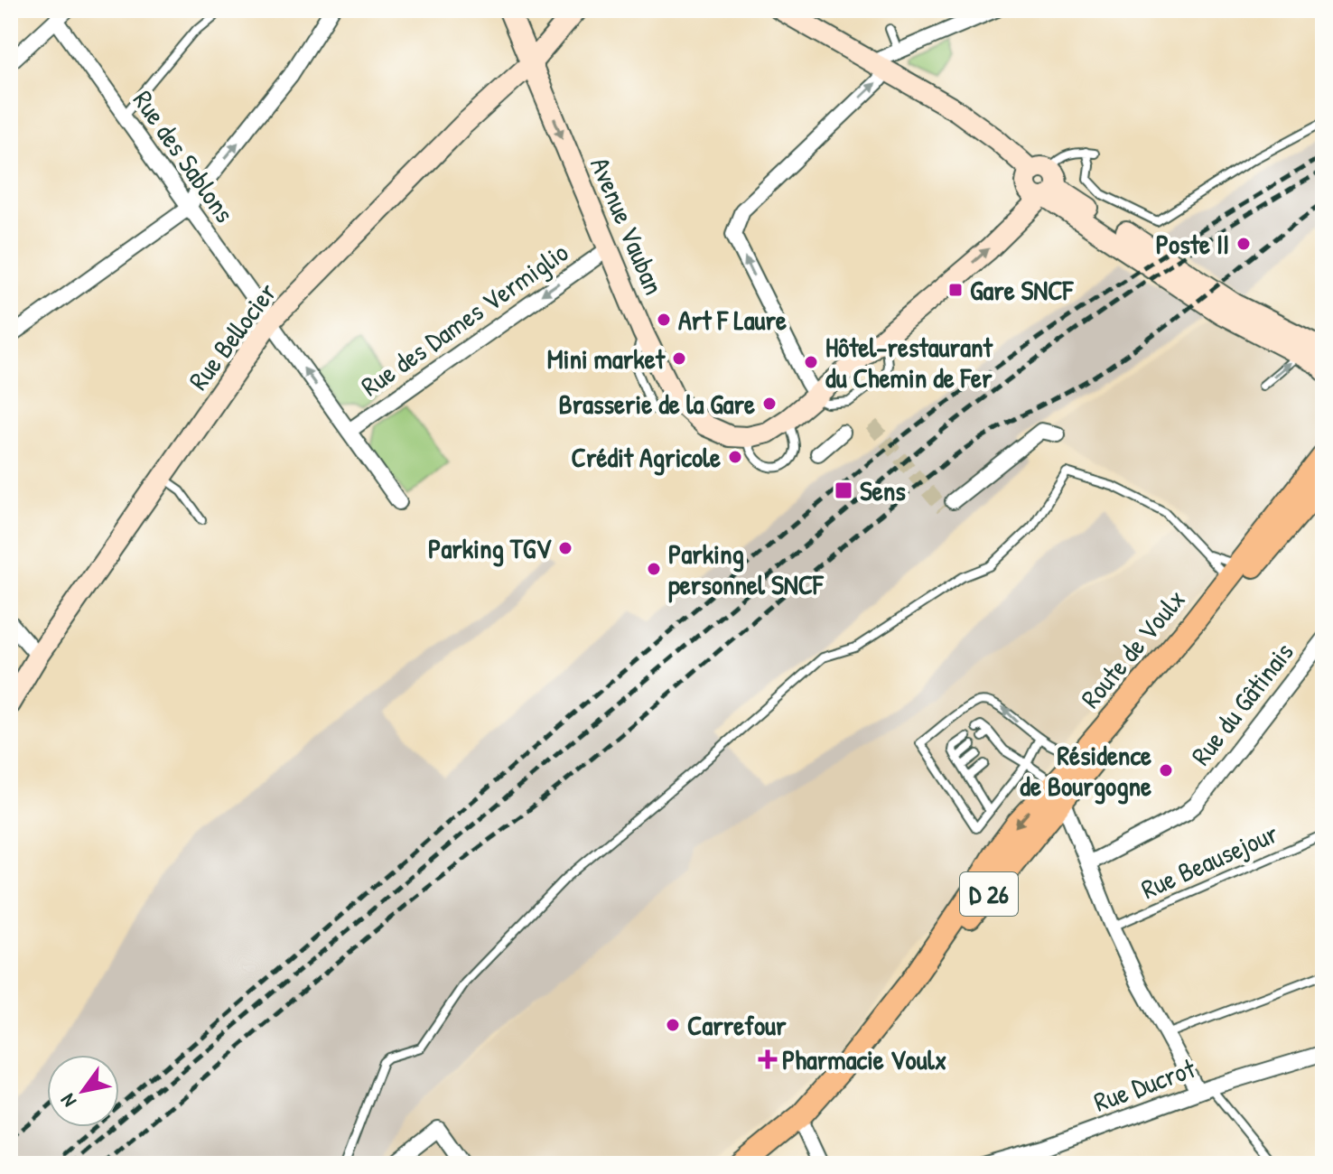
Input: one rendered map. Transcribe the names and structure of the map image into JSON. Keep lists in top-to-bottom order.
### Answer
{
  "streets": {
    "main road": [
      "Avenue Vauban",
      "Rue Bellocier",
      "Route de Voulx",
      "D 26"
    ],
    "street": [
      "Rue des Sablons",
      "Rue des Dames Vermiglio",
      "Rue du Gâtinais",
      "Rue Ducrot"
    ],
    "lane": ["Rue Beausejour"]
  },
  "crossings": [
    ["Rue des Sablons", "Rue des Dames Vermiglio"],
    ["Rue des Sablons", "Rue Bellocier"],
    ["Avenue Vauban", "Rue des Dames Vermiglio"],
    ["Avenue Vauban", "Rue Bellocier"],
    ["Rue des Dames Vermiglio", "Rue Bellocier"]
  ],
  "one_way": ["Avenue Vauban"],
  "places": {
    "other": [
      "Poste II",
      "Art F Laure",
      "Mini market",
      "Hôtel-restaurant du Chemin de Fer",
      "Brasserie de la Gare",
      "Crédit Agricole",
      "Parking TGV",
      "Parking personnel SNCF",
      "Résidence de Bourgogne",
      "Carrefour"
    ],
    "transit": ["Gare SNCF", "Sens"],
    "health": ["Pharmacie Voulx"]
  },
  "north": "bottom left"
}
